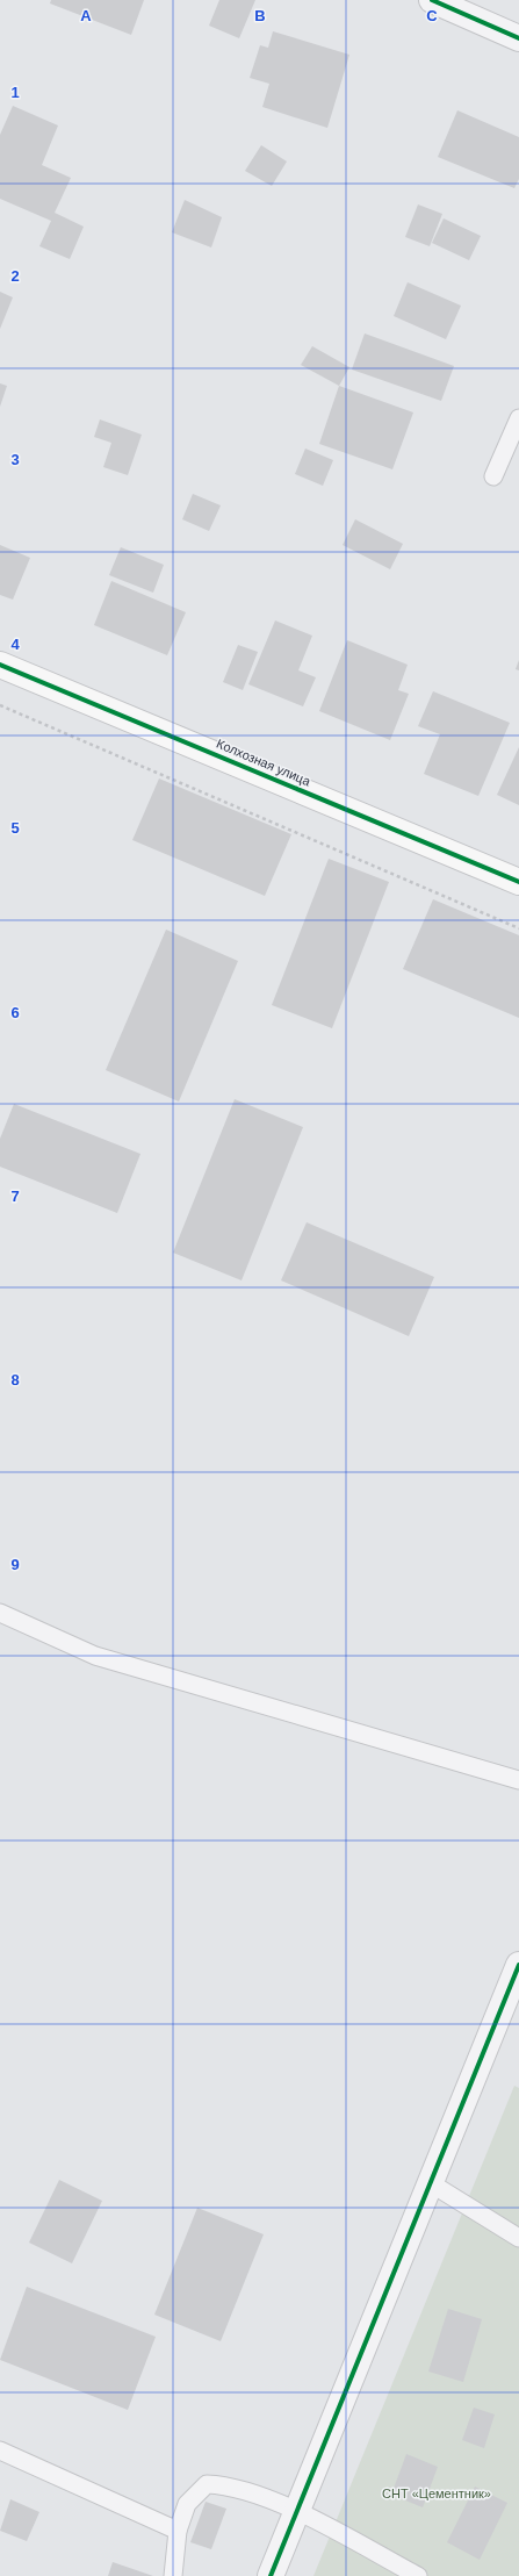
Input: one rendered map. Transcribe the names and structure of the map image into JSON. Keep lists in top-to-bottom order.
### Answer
{
  "streets": {
    "street": ["Колхозная улица"]
  },
  "parks": ["СНТ «Цементник»"],
  "grid": {
    "columns": ["A", "B", "C"],
    "rows": [
      "1",
      "2",
      "3",
      "4",
      "5",
      "6",
      "7",
      "8",
      "9"
    ]
  }
}
